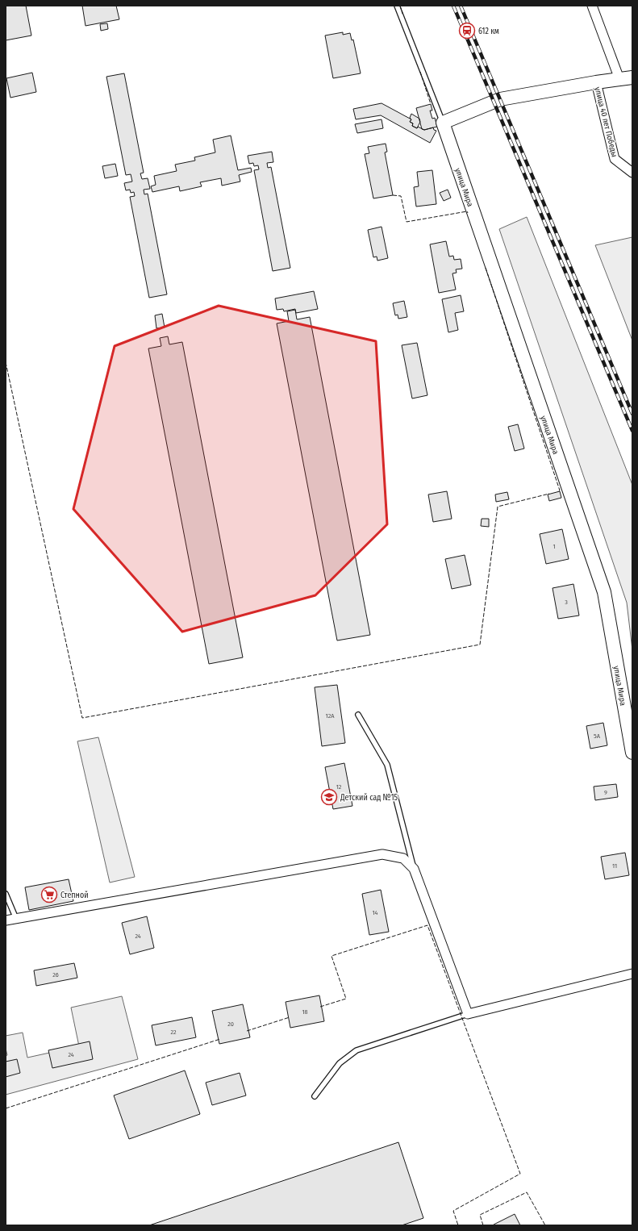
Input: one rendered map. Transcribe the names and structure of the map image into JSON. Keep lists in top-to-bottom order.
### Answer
{
  "streets": {
    "street": ["улица 40 лет Победы", "улица Мира"]
  },
  "places": {
    "station": ["612 км"],
    "school or university": ["Детский сад №15"],
    "supermarket": ["Степной"]
  },
  "house_numbers": [
    "1",
    "3",
    "12А",
    "5А",
    "12",
    "9",
    "11",
    "14",
    "24",
    "26",
    "18",
    "20",
    "22",
    "24"
  ]
}
